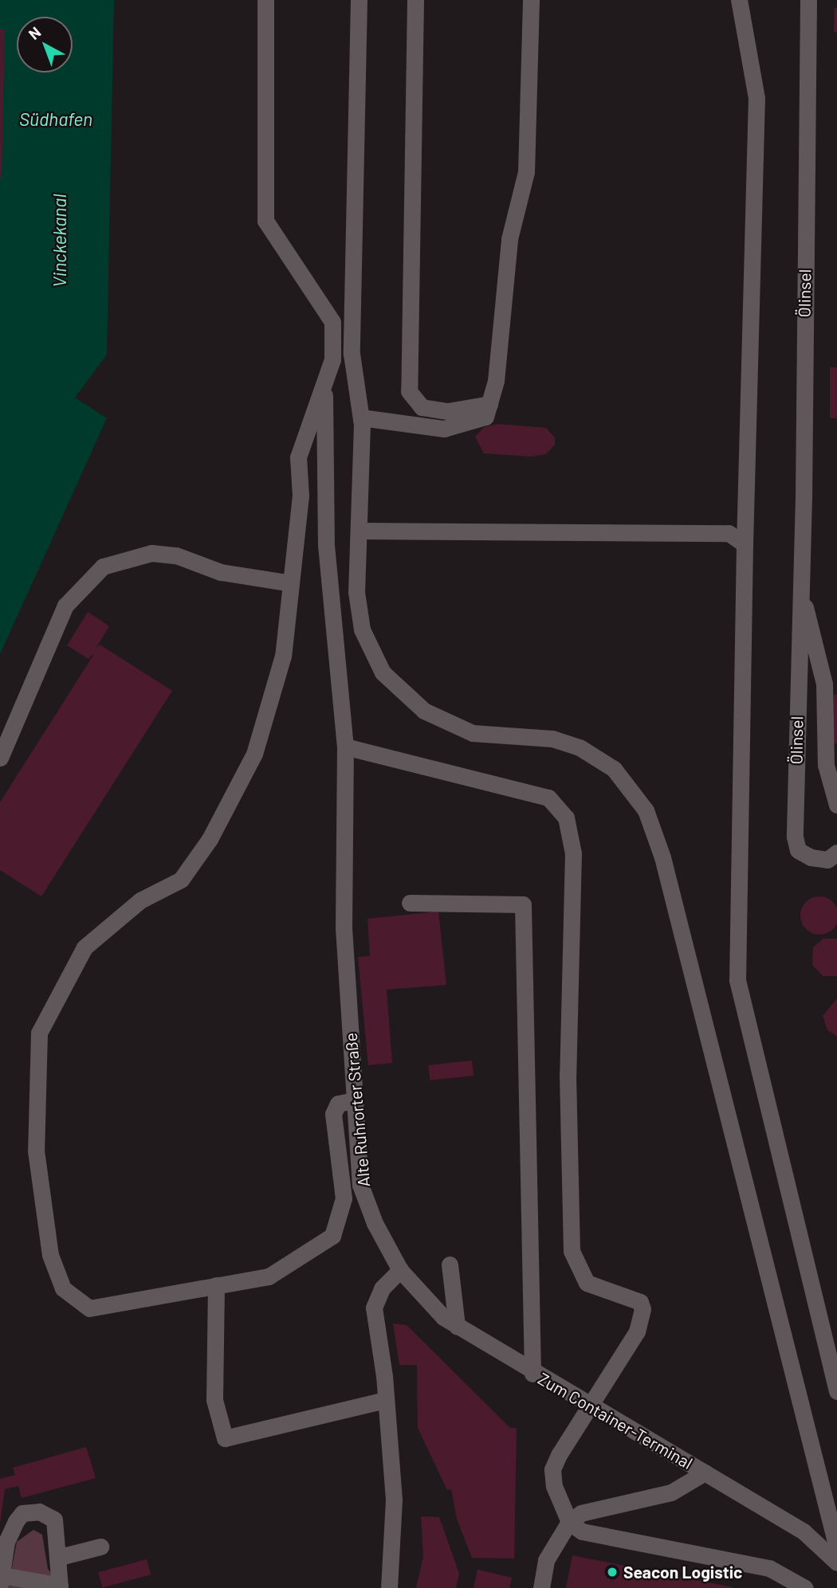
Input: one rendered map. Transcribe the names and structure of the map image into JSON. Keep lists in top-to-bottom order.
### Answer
{
  "streets": {
    "street": ["Ölinsel", "Alte Ruhrorter Straße", "Zum Container-Terminal"]
  },
  "crossings": [
    ["Alte Ruhrorter Straße", "Zum Container-Terminal"]
  ],
  "water": ["Südhafen", "Vinckekanal"],
  "places": ["Seacon Logistic"],
  "north": "top left"
}
